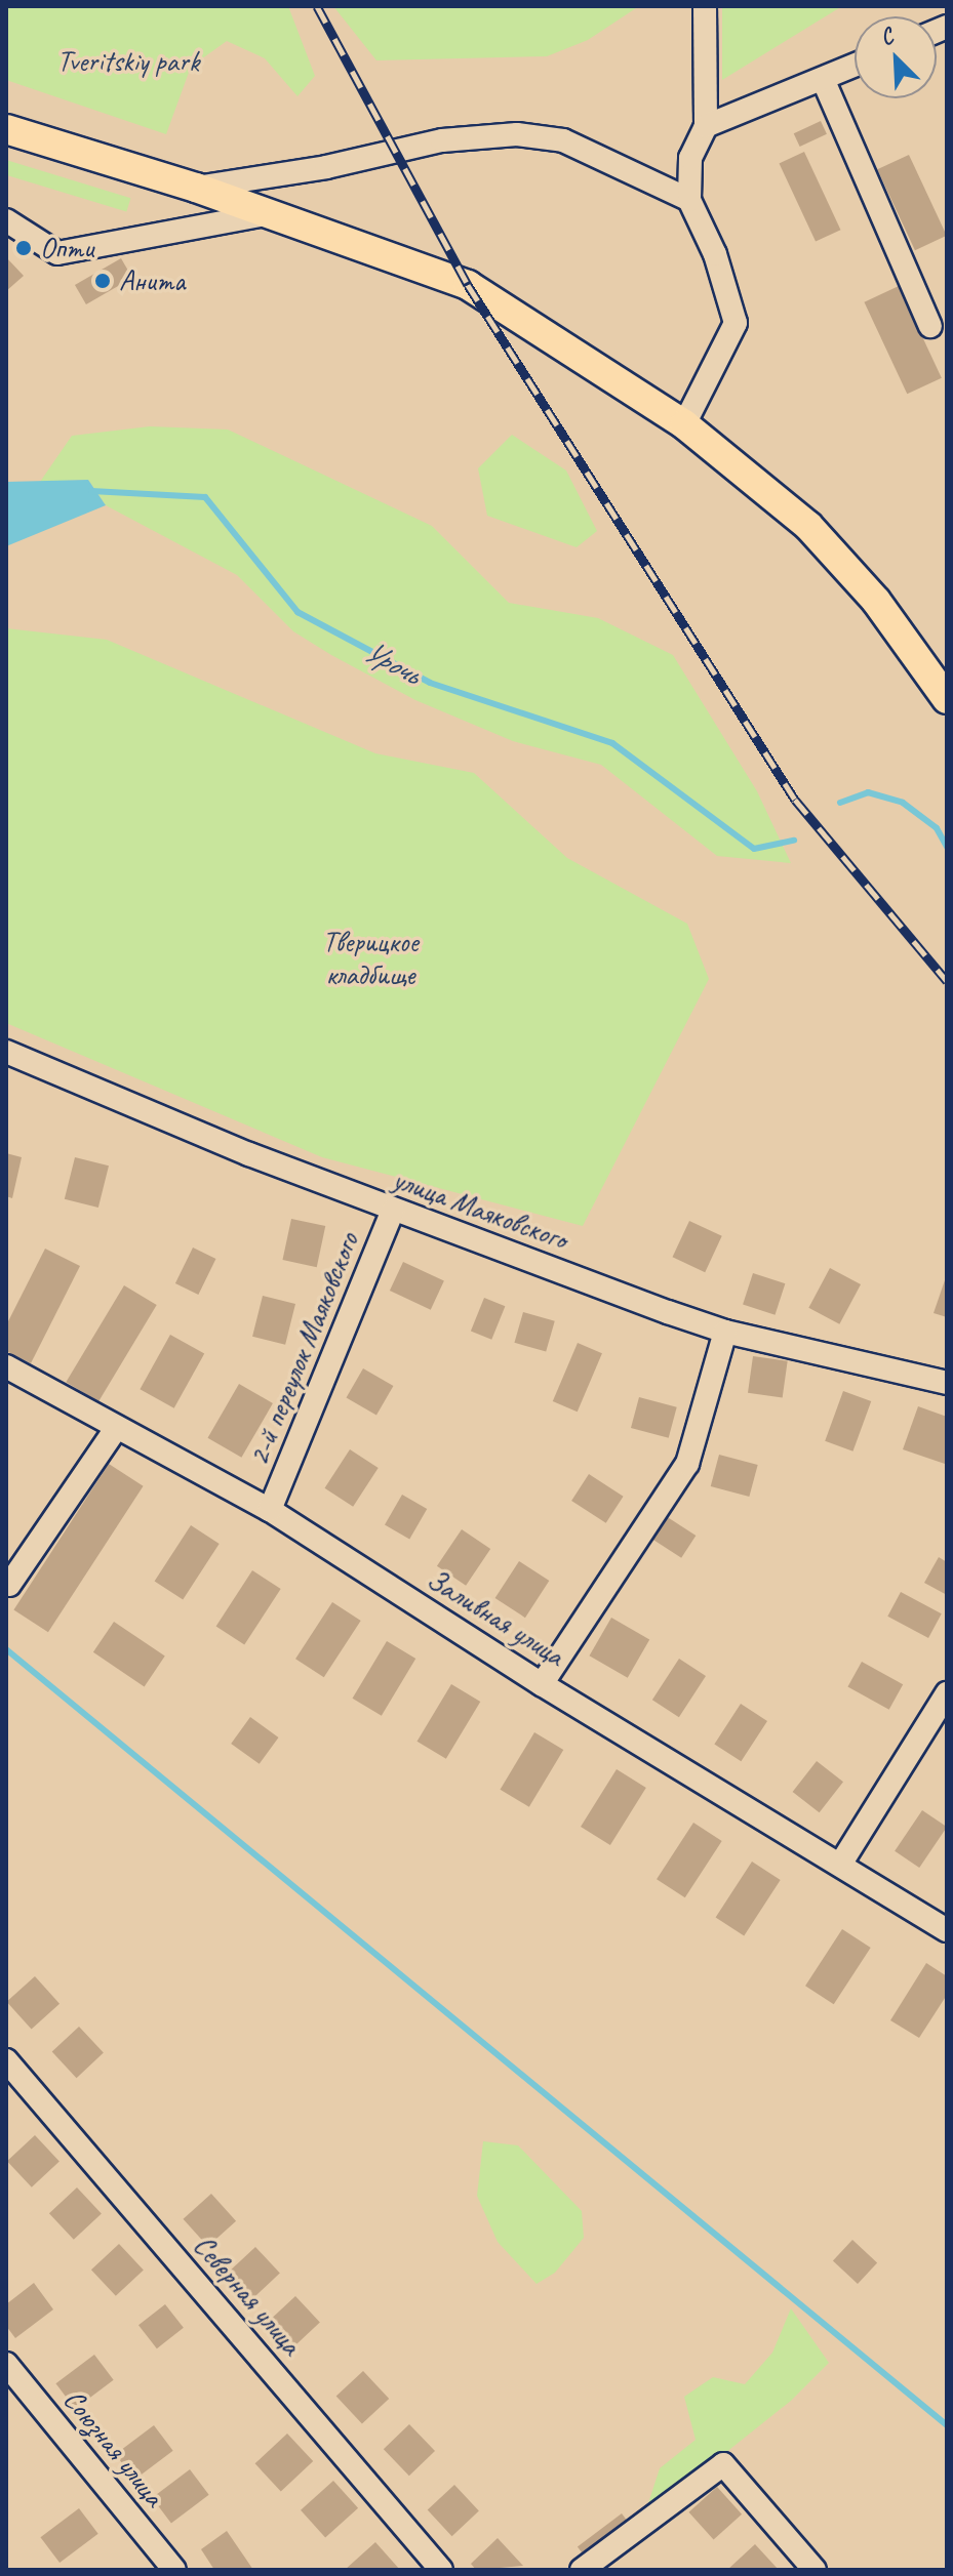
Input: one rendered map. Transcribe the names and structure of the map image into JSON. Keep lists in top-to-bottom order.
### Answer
{
  "streets": {
    "street": [
      "улица Маяковского",
      "2-й переулок Маяковского",
      "Заливная улица",
      "Северная улица",
      "Союзная улица"
    ]
  },
  "crossings": [
    ["улица Маяковского", "2-й переулок Маяковского"],
    ["2-й переулок Маяковского", "Заливная улица"]
  ],
  "water": ["Урочь"],
  "parks": ["Tveritskiy park", "Тверицкое кладбище"],
  "places": ["Опти", "Анита"],
  "north": "top left"
}
